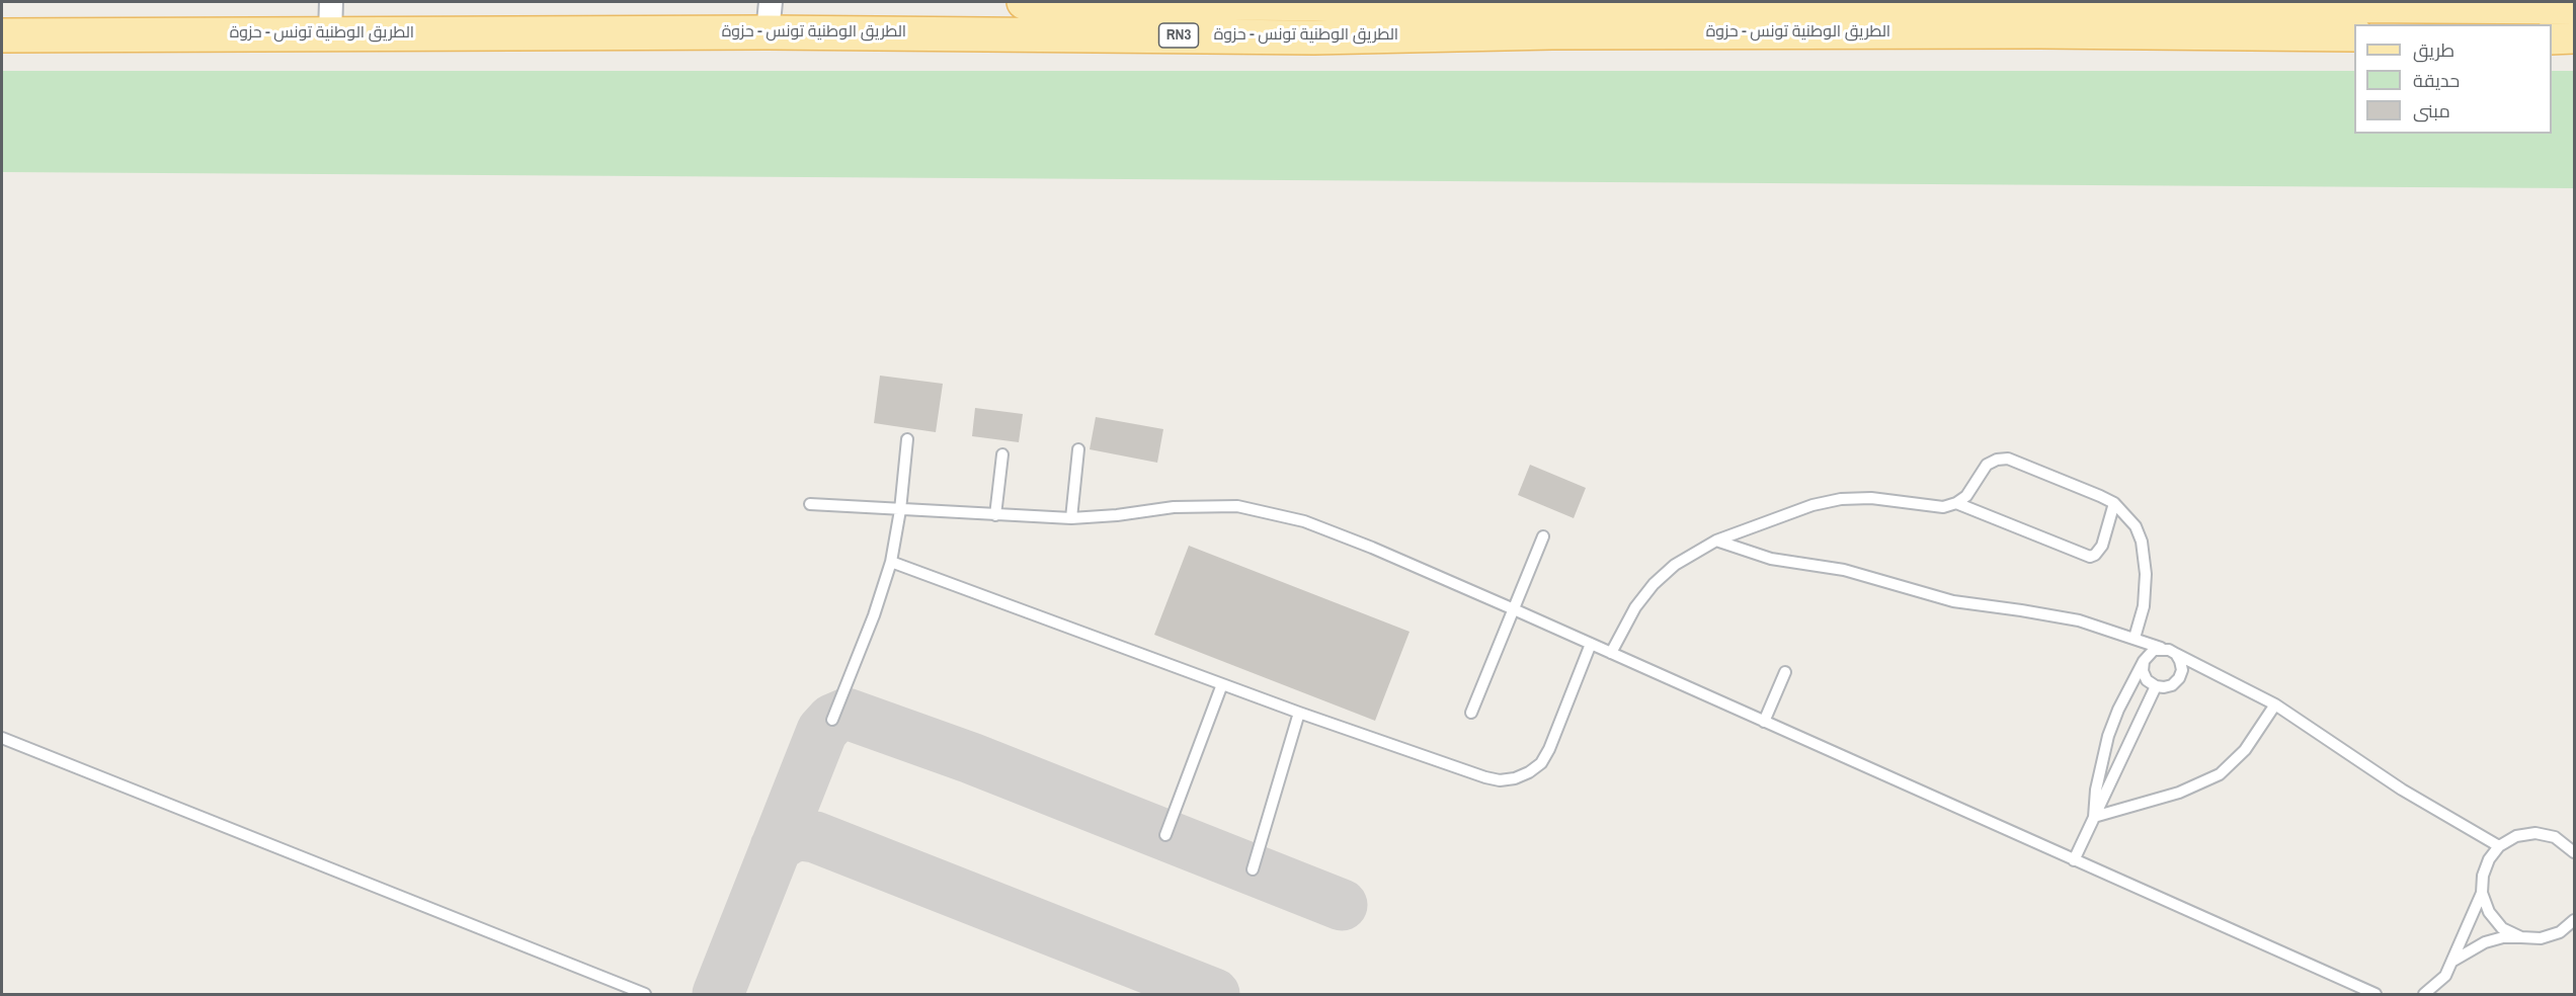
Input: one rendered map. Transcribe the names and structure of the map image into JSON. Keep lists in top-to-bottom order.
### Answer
{
  "streets": {
    "main road": ["الطريق الوطنية تونس - حزوة", "RN3"]
  },
  "legend": ["طريق", "حديقة", "مبنى"]
}
